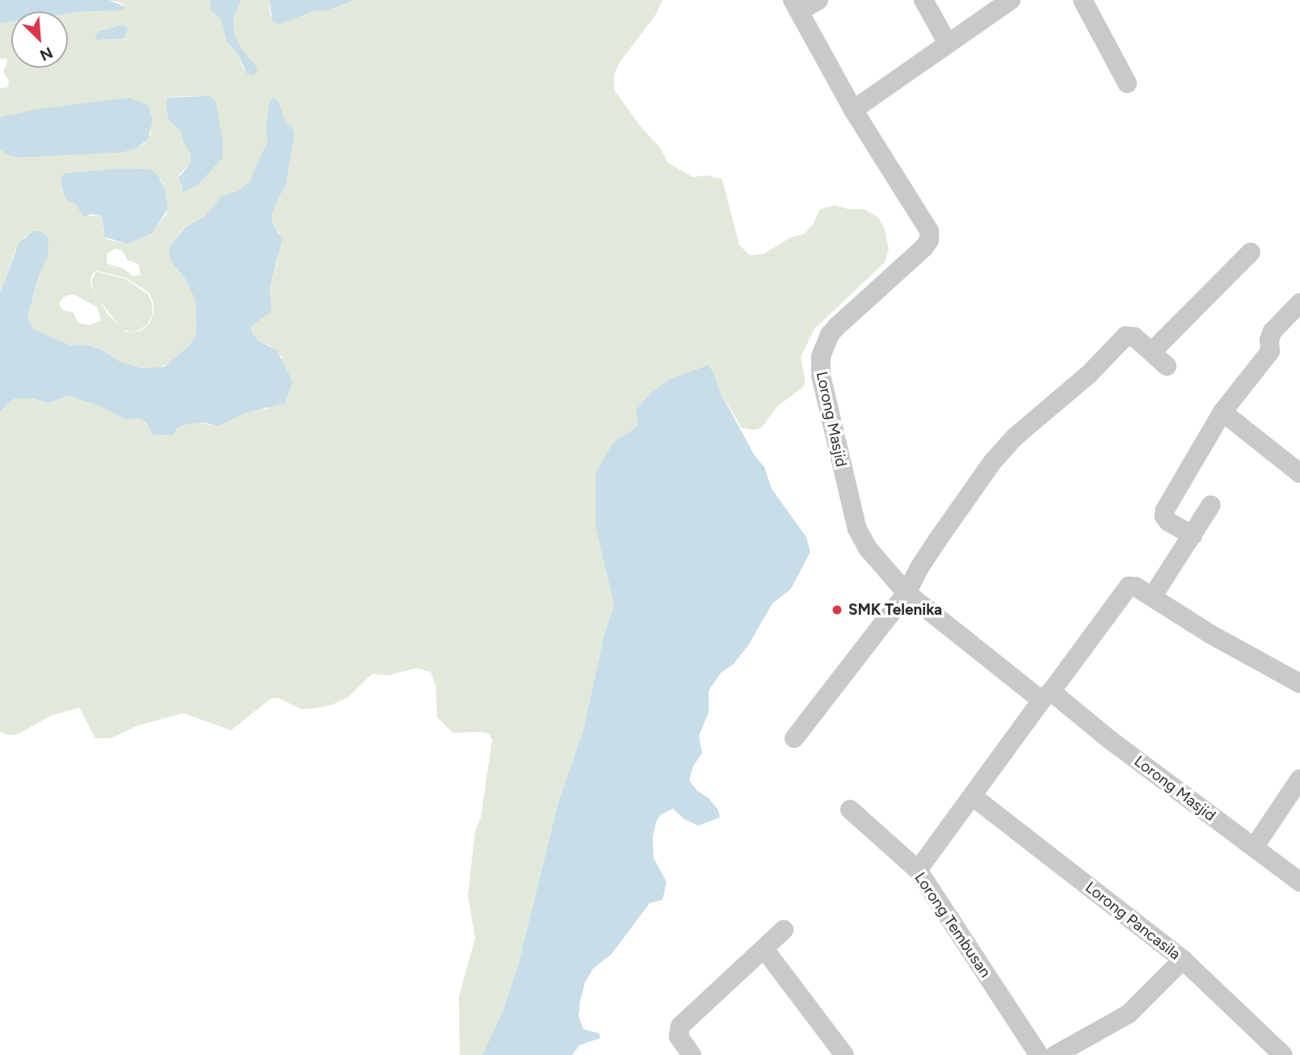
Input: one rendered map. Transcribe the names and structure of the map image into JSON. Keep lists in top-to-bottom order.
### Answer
{
  "streets": {
    "street": ["Lorong Masjid", "Lorong Pancasila", "Lorong Tembusan"]
  },
  "places": ["SMK Telenika"],
  "north": "bottom right"
}
